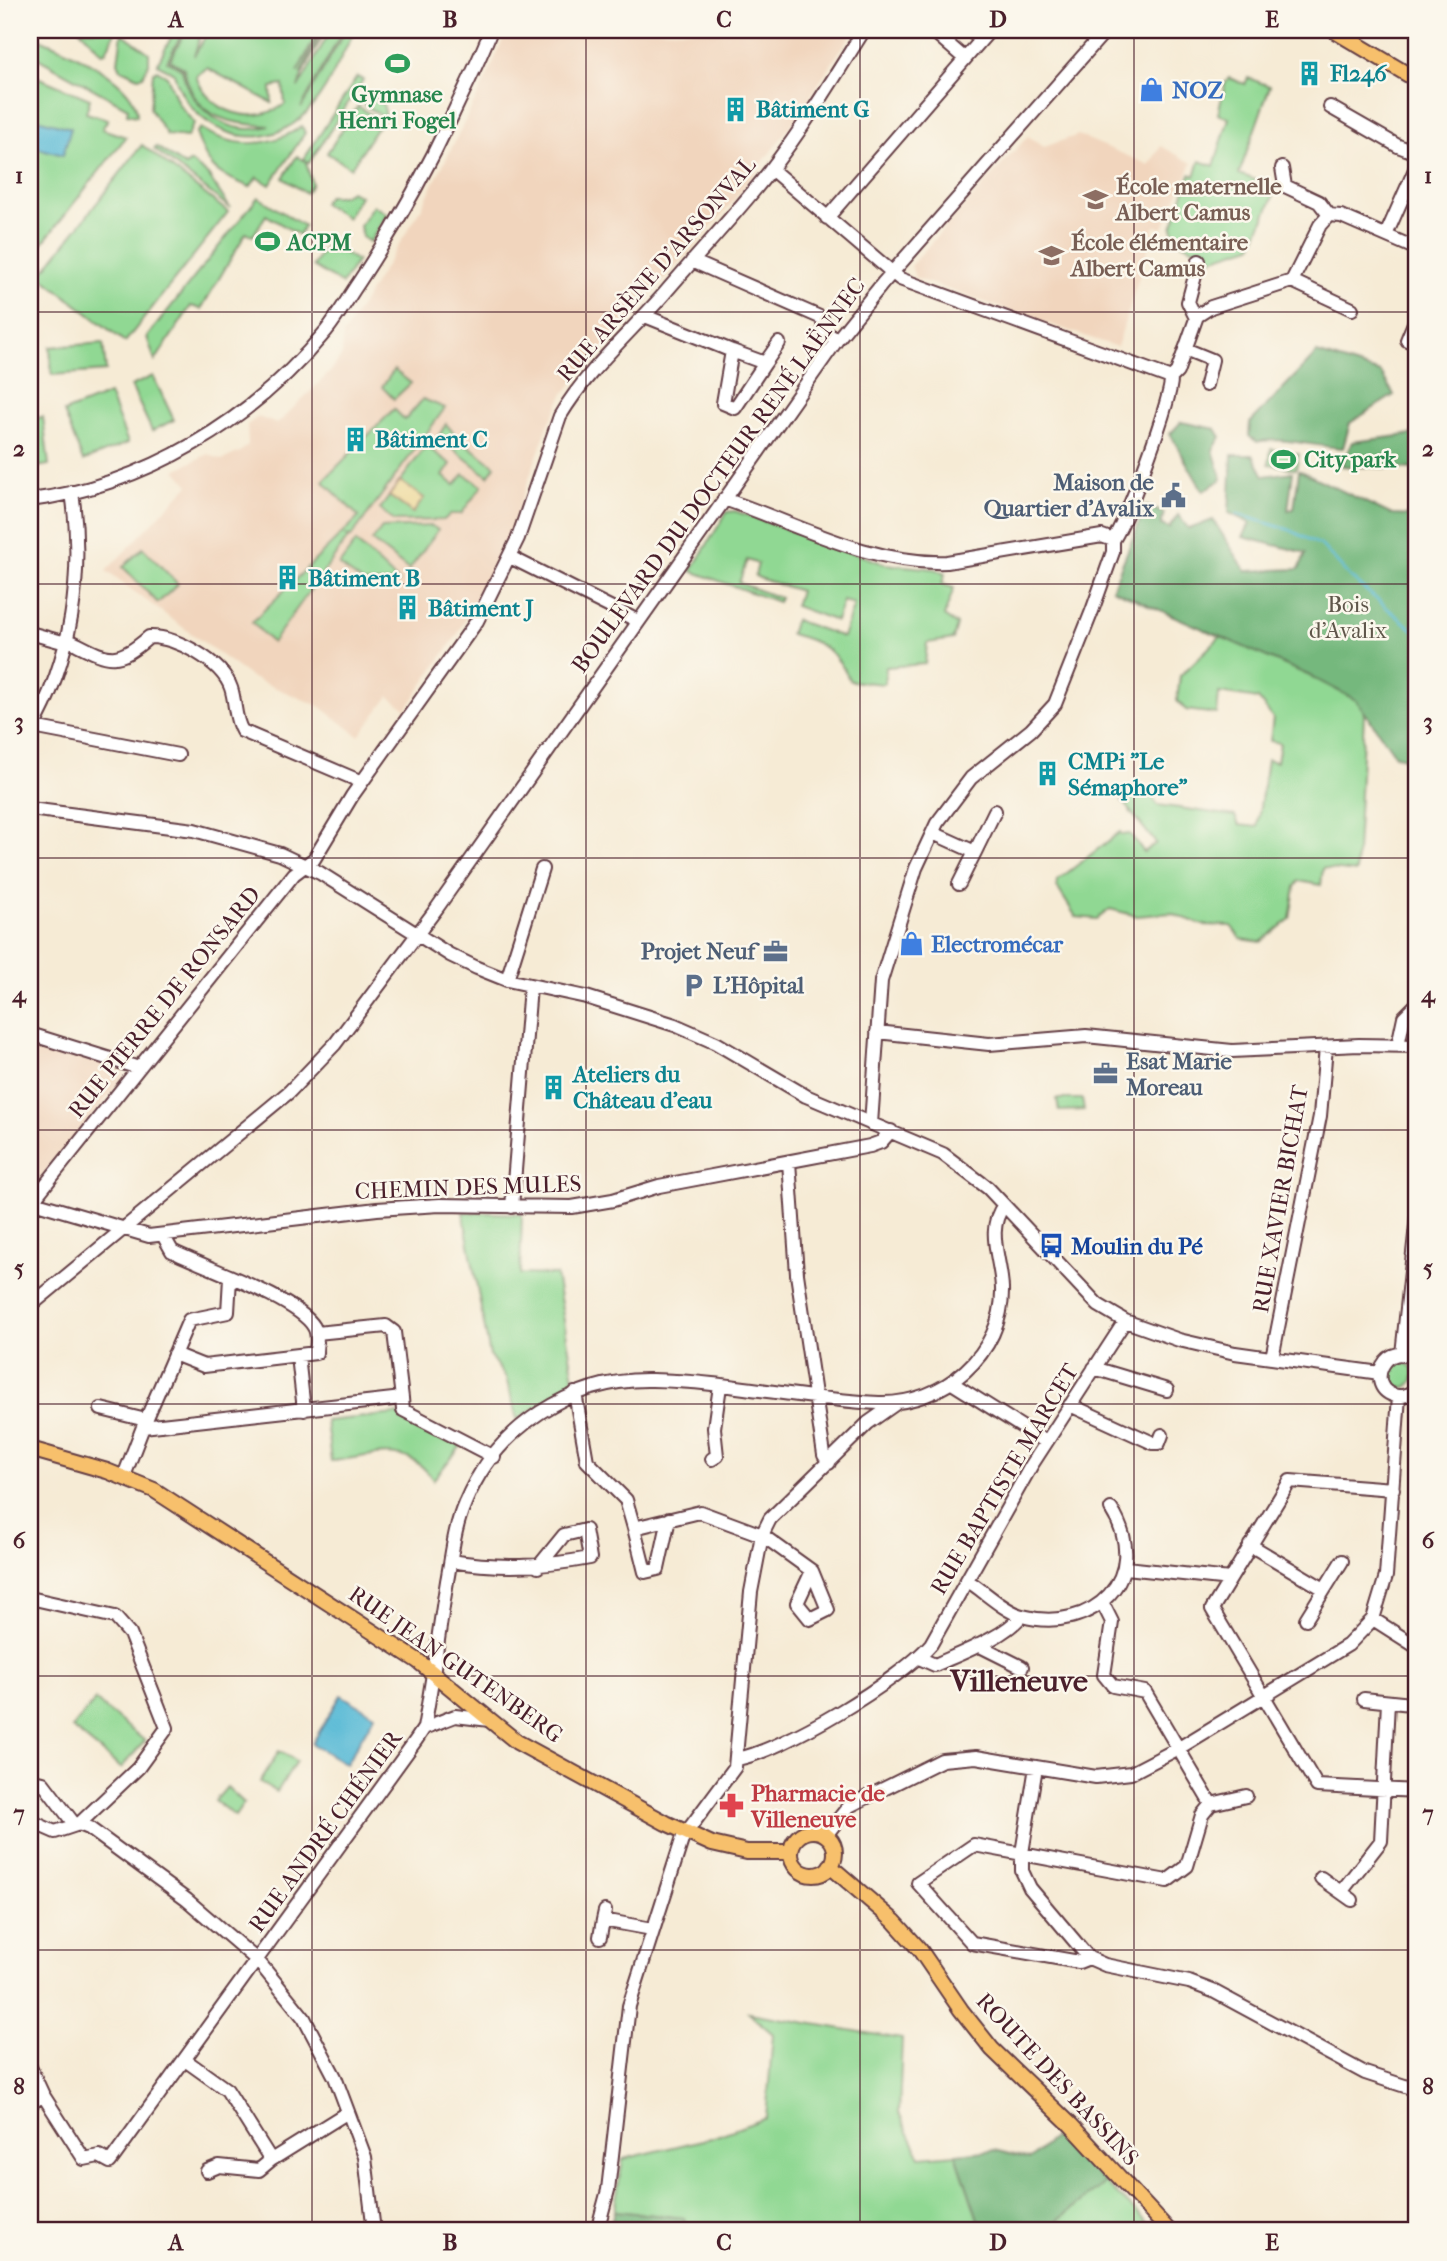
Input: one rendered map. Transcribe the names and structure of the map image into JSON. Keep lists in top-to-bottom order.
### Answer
{
  "streets": {
    "main road": ["RUE JEAN GUTENBERG", "ROUTE DES BASSINS"],
    "street": [
      "RUE ARSÈNE D'ARSONVAL",
      "BOULEVARD DU DOCTEUR RENÉ LAËNNEC",
      "RUE PIERRE DE RONSARD",
      "CHEMIN DES MULES",
      "RUE XAVIER BICHAT",
      "RUE BAPTISTE MARCET",
      "RUE ANDRÉ CHÉNIER"
    ]
  },
  "crossings": [
    ["RUE ARSÈNE D'ARSONVAL", "RUE PIERRE DE RONSARD"],
    ["BOULEVARD DU DOCTEUR RENÉ LAËNNEC", "CHEMIN DES MULES"],
    ["RUE PIERRE DE RONSARD", "CHEMIN DES MULES"],
    ["RUE JEAN GUTENBERG", "RUE ANDRÉ CHÉNIER"],
    ["RUE JEAN GUTENBERG", "ROUTE DES BASSINS"]
  ],
  "districts": ["Villeneuve"],
  "parks": ["Bois d'Avalix"],
  "places": {
    "sports": ["Gymnase Henri Fogel", "ACPM", "City park"],
    "building": [
      "Fl246",
      "Bâtiment G",
      "Bâtiment C",
      "Bâtiment B",
      "Bâtiment J",
      "CMPi \"Le Sémaphore\"",
      "Ateliers du Château d'eau"
    ],
    "shop": ["NOZ", "Electromécar"],
    "school or university": ["École maternelle Albert Camus", "École élémentaire Albert Camus"],
    "public building": ["Maison de Quartier d'Avalix"],
    "office": ["Projet Neuf", "Esat Marie Moreau"],
    "parking": ["L'Hôpital"],
    "bus stop": ["Moulin du Pé"],
    "pharmacy": ["Pharmacie de Villeneuve"]
  },
  "grid": {
    "columns": [
      "A",
      "B",
      "C",
      "D",
      "E"
    ],
    "rows": [
      "1",
      "2",
      "3",
      "4",
      "5",
      "6",
      "7",
      "8"
    ]
  }
}
